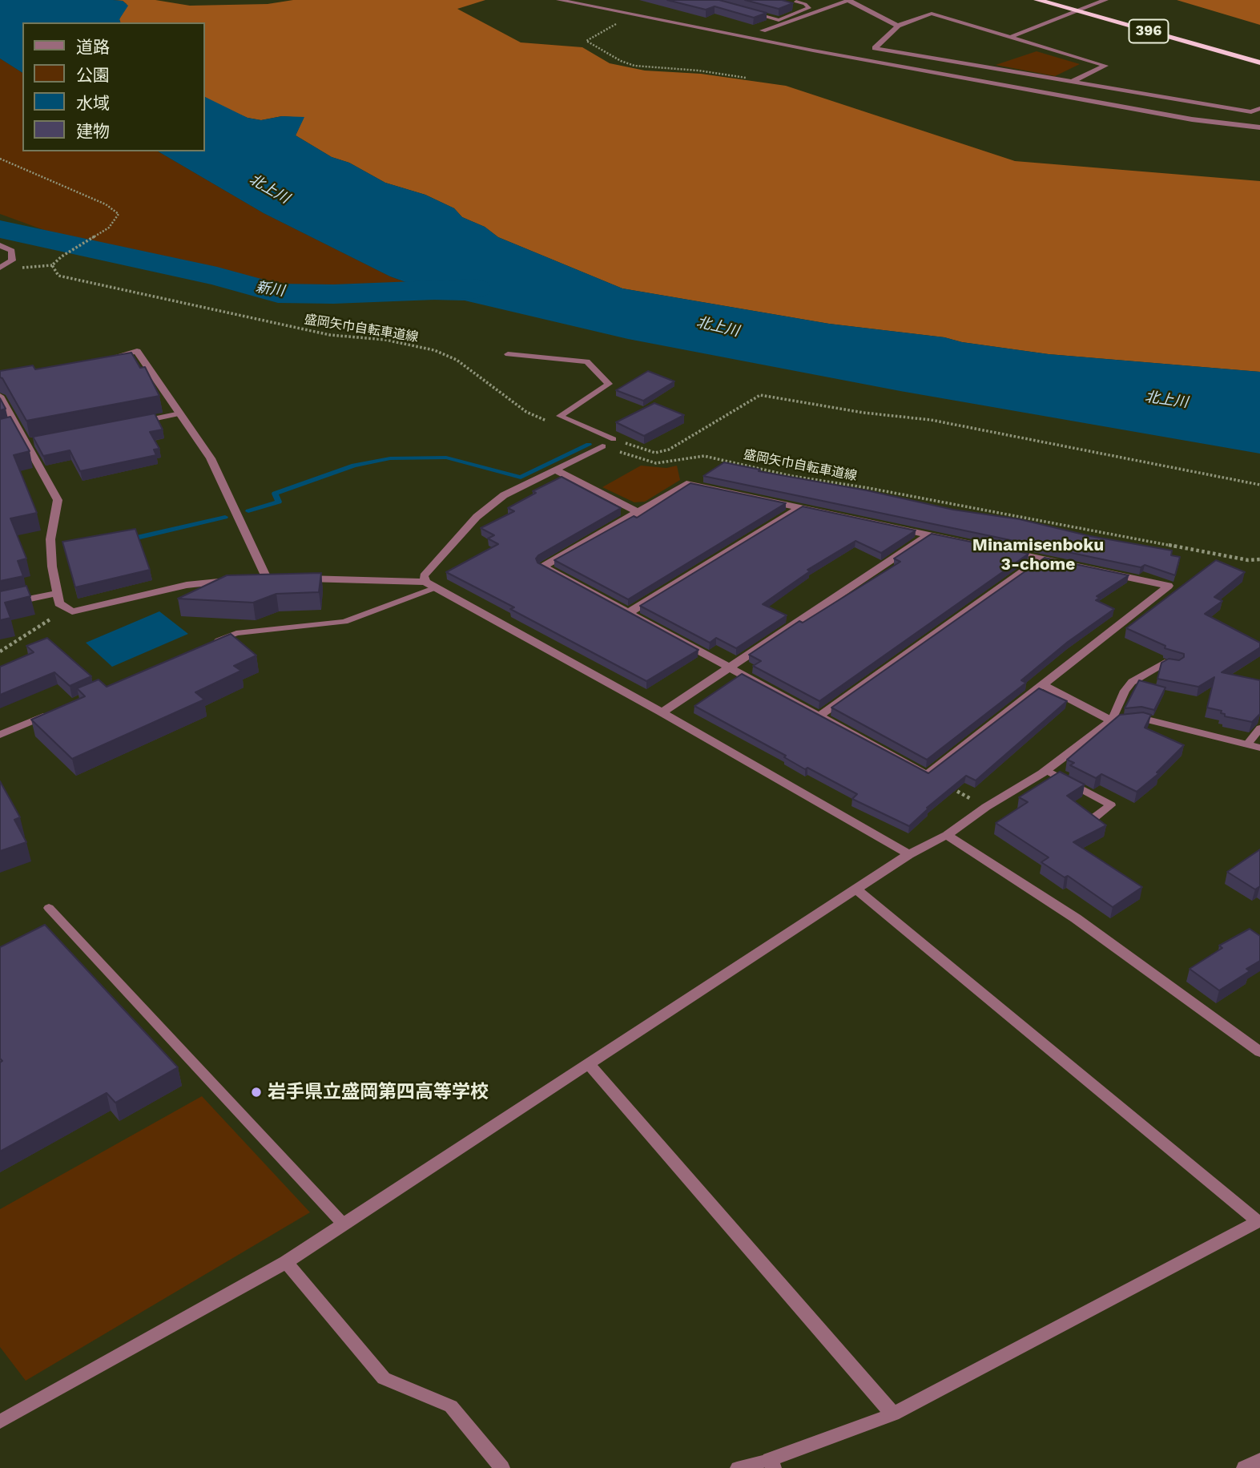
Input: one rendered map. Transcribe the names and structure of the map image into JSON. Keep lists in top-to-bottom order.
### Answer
{
  "streets": {
    "highway": ["396"],
    "path": ["盛岡矢巾自転車道線"]
  },
  "districts": ["Minamisenboku 3-chome"],
  "water": ["北上川", "新川"],
  "places": ["岩手県立盛岡第四高等学校"],
  "legend": [
    "道路",
    "公園",
    "水域",
    "建物"
  ]
}
